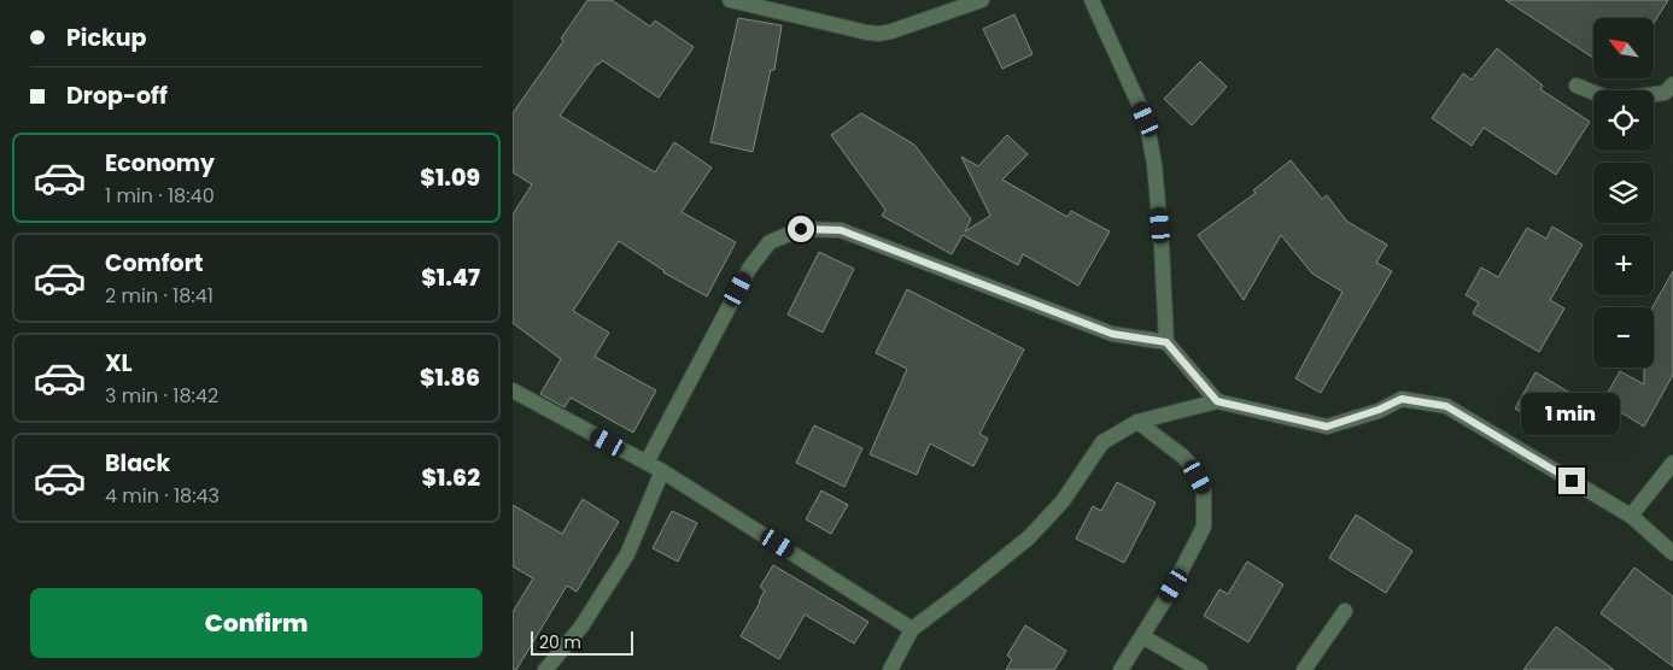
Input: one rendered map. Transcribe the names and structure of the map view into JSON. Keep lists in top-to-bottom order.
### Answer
{
  "scale_bar": "20 m",
  "north": "top left",
  "page": {
    "banner": ["Pickup", "Drop-off"],
    "map_buttons": ["+", "−"],
    "list": [
      {
        "name": "Economy",
        "note": "1 min · 18:40",
        "value": "$1.09"
      },
      {
        "name": "Comfort",
        "note": "2 min · 18:41",
        "value": "$1.47"
      },
      {
        "name": "XL",
        "note": "3 min · 18:42",
        "value": "$1.86"
      },
      {
        "name": "Black",
        "note": "4 min · 18:43",
        "value": "$1.62"
      }
    ],
    "bubble": "1 min",
    "buttons": "Confirm",
    "scale": "20 m"
  }
}
